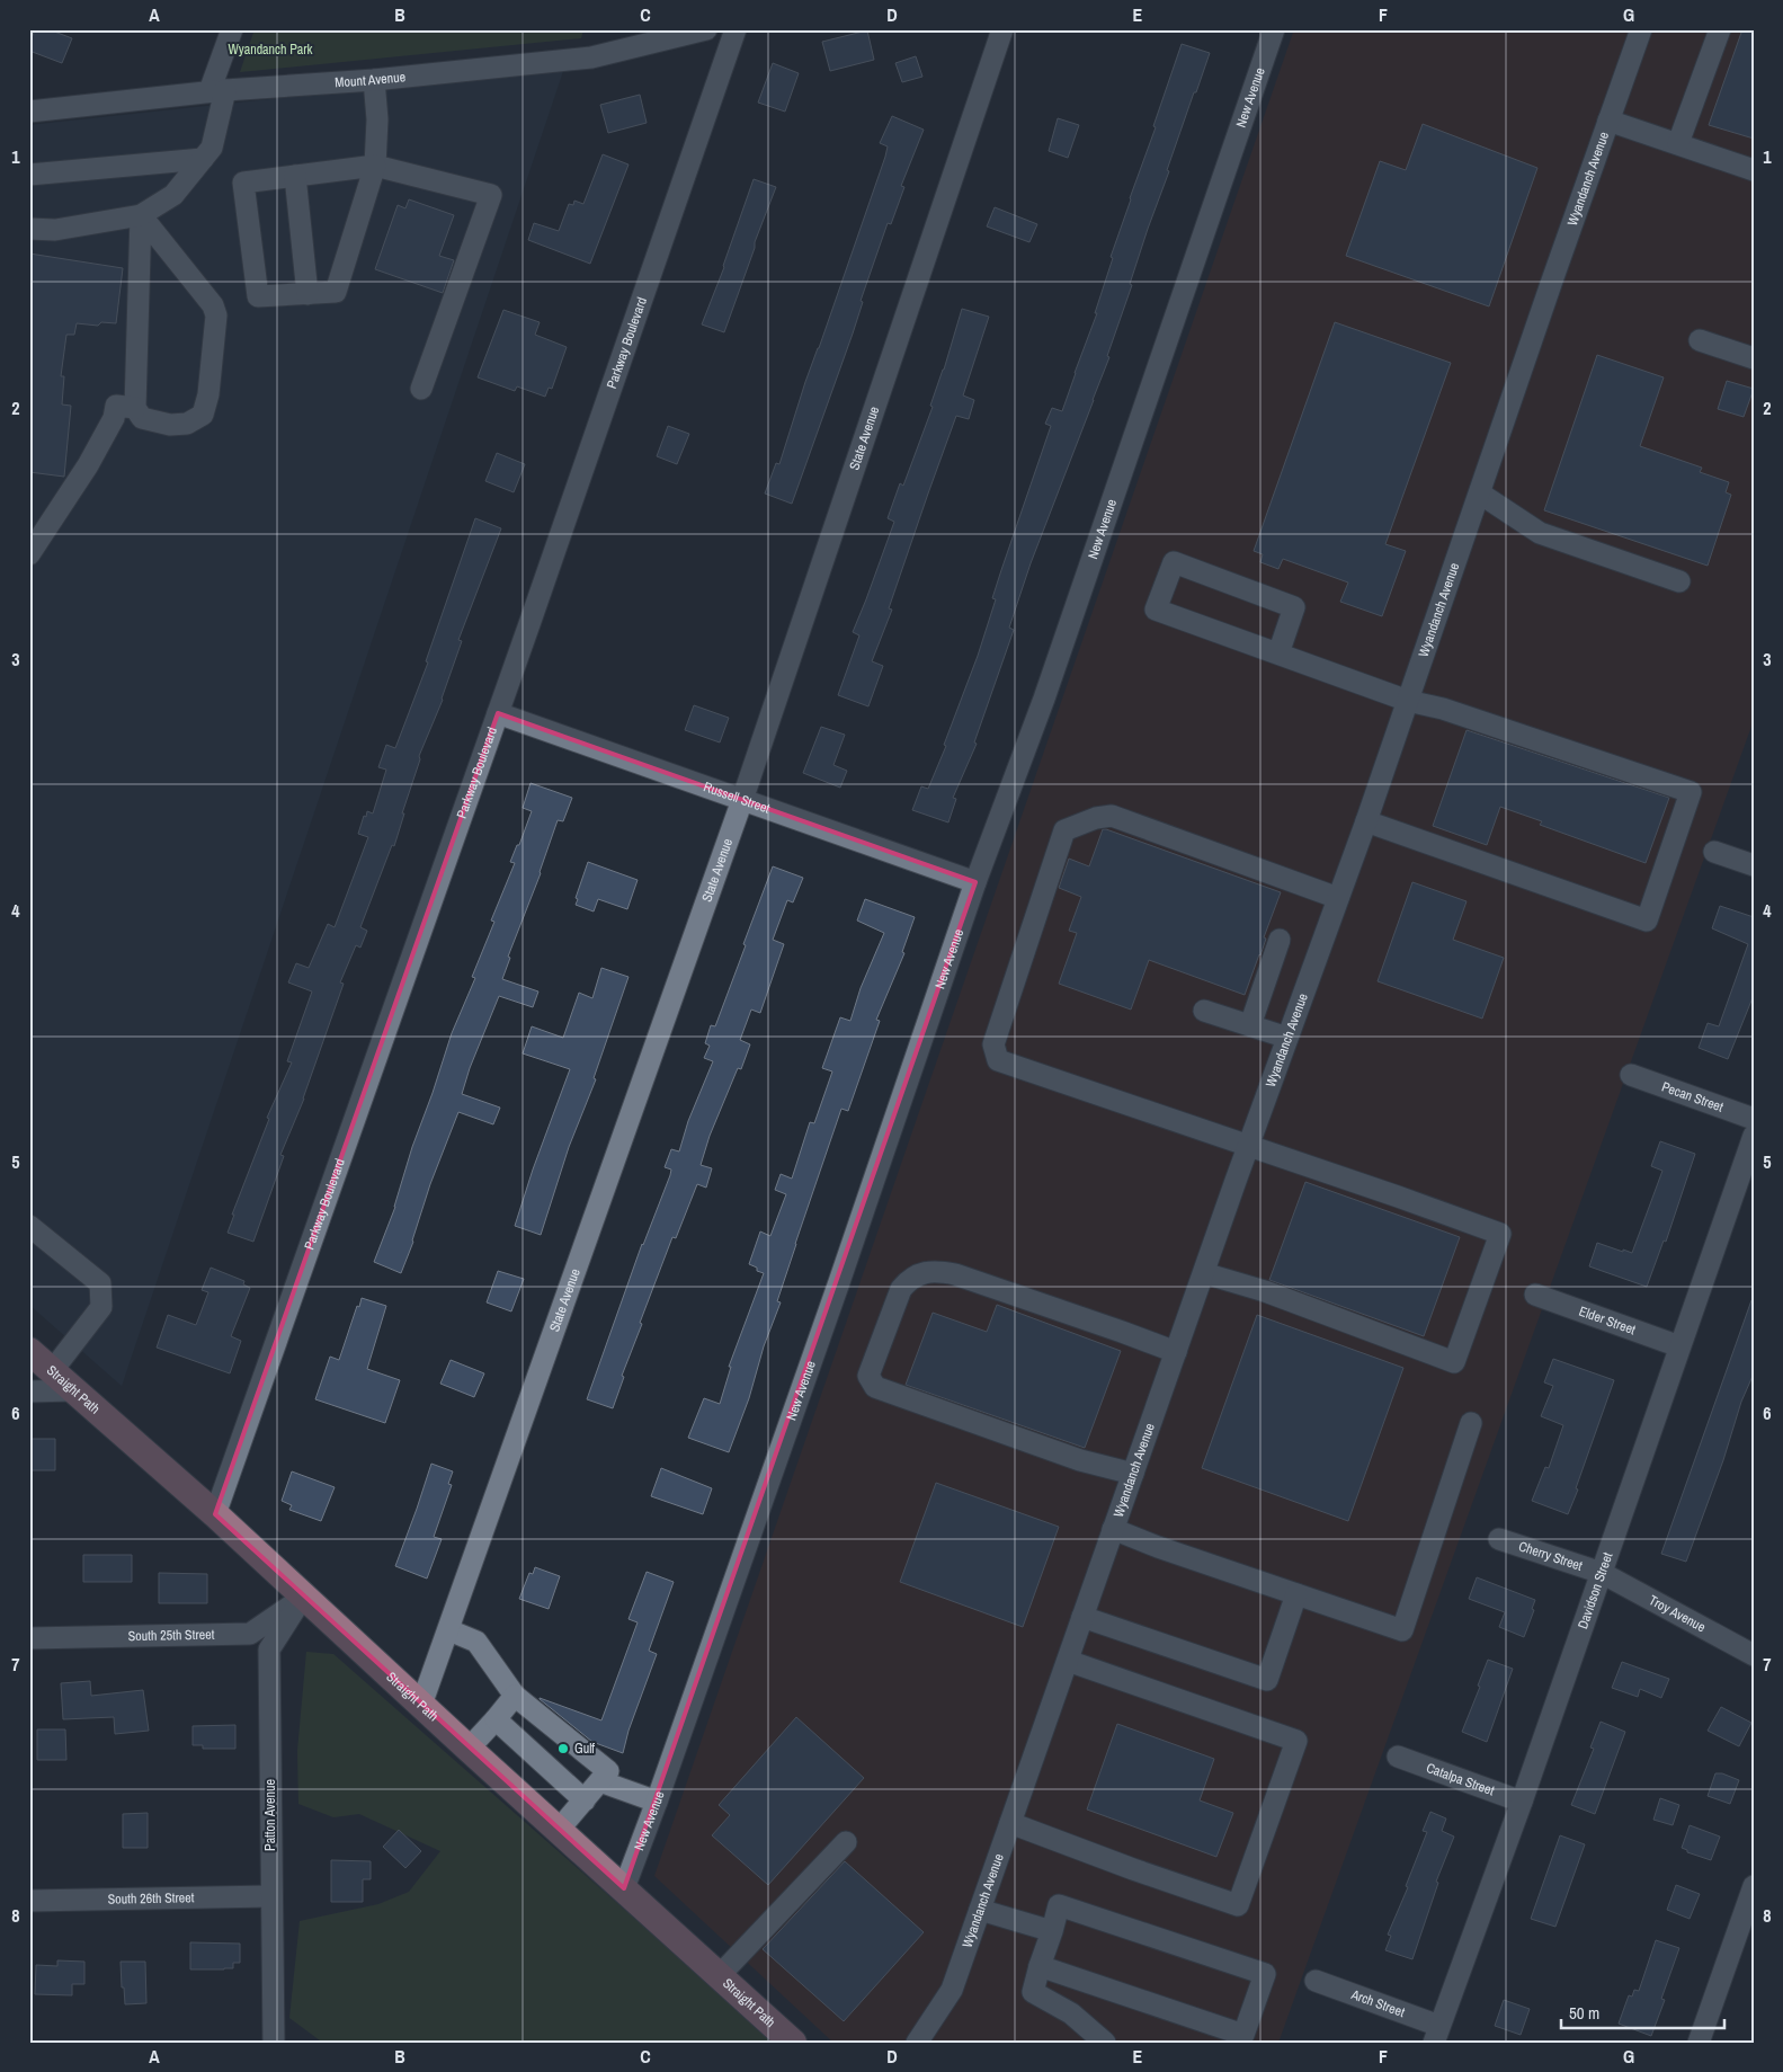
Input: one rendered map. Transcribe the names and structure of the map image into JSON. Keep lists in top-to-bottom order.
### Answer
{
  "streets": {
    "main road": ["Straight Path"],
    "street": [
      "Mount Avenue",
      "New Avenue",
      "Wyandanch Avenue",
      "Parkway Boulevard",
      "State Avenue",
      "Russell Street",
      "Pecan Street",
      "Elder Street",
      "Cherry Street",
      "Davidson Street",
      "Troy Avenue",
      "South 25th Street",
      "Catalpa Street",
      "Patton Avenue",
      "South 26th Street",
      "Arch Street"
    ]
  },
  "crossings": [
    ["New Avenue", "Russell Street"],
    ["New Avenue", "Straight Path"],
    ["Parkway Boulevard", "Russell Street"],
    ["Parkway Boulevard", "Straight Path"],
    ["State Avenue", "Russell Street"],
    ["State Avenue", "Straight Path"],
    ["Elder Street", "Davidson Street"],
    ["Straight Path", "South 25th Street"],
    ["Straight Path", "Patton Avenue"],
    ["Cherry Street", "Davidson Street"],
    ["Cherry Street", "Troy Avenue"],
    ["Davidson Street", "Troy Avenue"],
    ["Davidson Street", "Catalpa Street"],
    ["Davidson Street", "Arch Street"],
    ["South 25th Street", "Patton Avenue"],
    ["Patton Avenue", "South 26th Street"]
  ],
  "parks": ["Wyandanch Park"],
  "places": ["Gulf"],
  "scale_bar": "50 m",
  "grid": {
    "columns": [
      "A",
      "B",
      "C",
      "D",
      "E",
      "F",
      "G"
    ],
    "rows": [
      "1",
      "2",
      "3",
      "4",
      "5",
      "6",
      "7",
      "8"
    ]
  }
}
